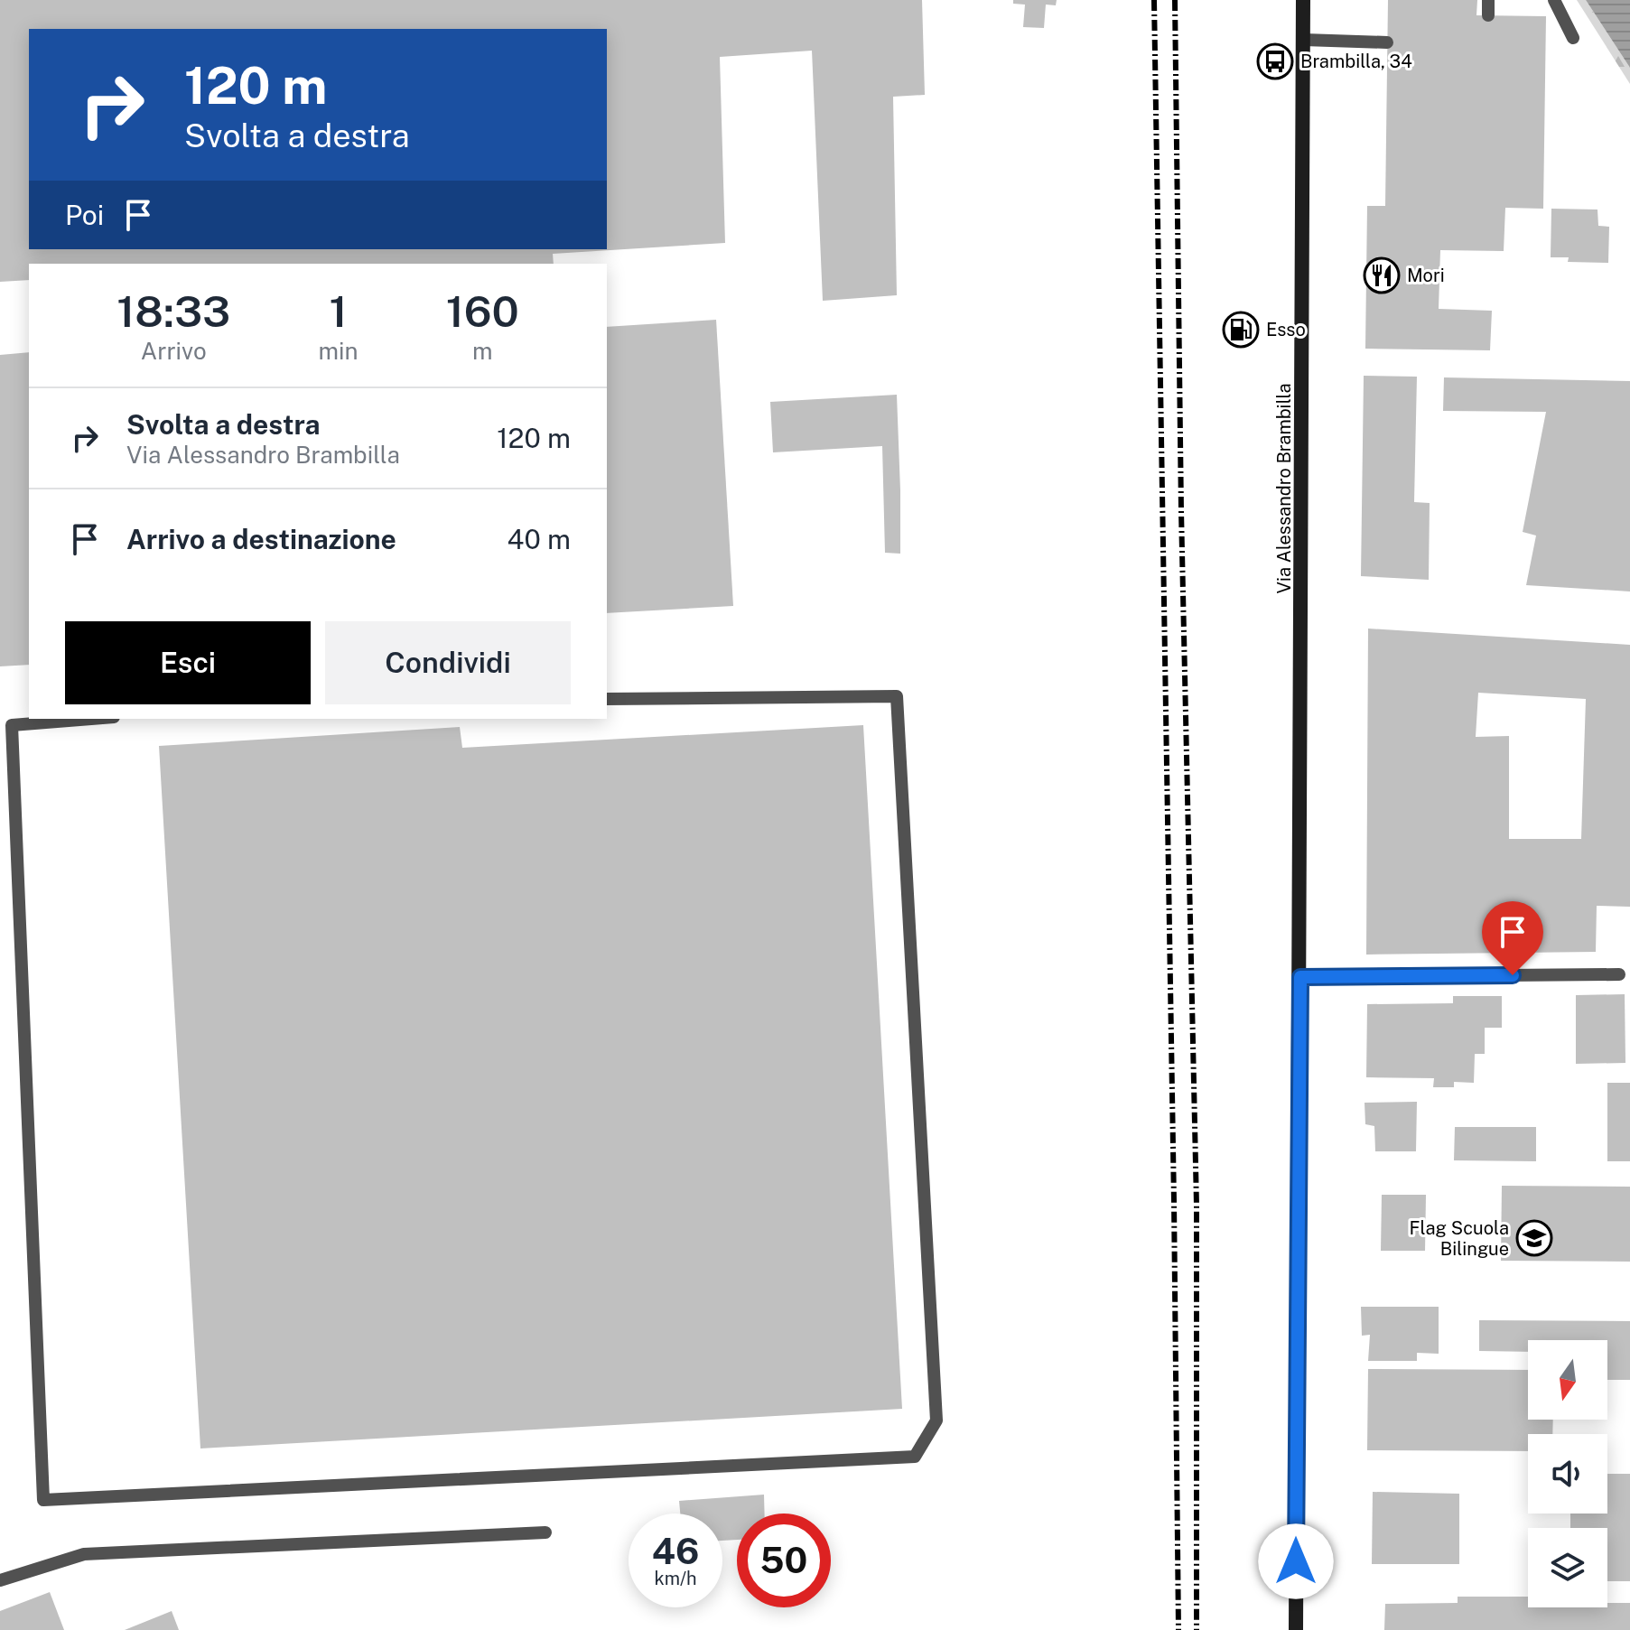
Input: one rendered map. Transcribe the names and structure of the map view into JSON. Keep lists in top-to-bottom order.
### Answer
{
  "streets": {
    "main road": ["Via Alessandro Brambilla"]
  },
  "places": {
    "bus stop": ["Brambilla, 34"],
    "restaurant": ["Mori"],
    "fuel station": ["Esso"],
    "school or university": ["Flag Scuola Bilingue"]
  },
  "north": "bottom",
  "page": {
    "turn": ["120 m", "Svolta a destra"],
    "then": "Poi",
    "eta": [
      "18:33",
      "Arrivo",
      "1",
      "min",
      "160",
      "m"
    ],
    "list": [
      {
        "name": "Svolta a destra",
        "note": "Via Alessandro Brambilla",
        "value": "120 m"
      },
      {
        "name": "Arrivo a destinazione",
        "value": "40 m"
      }
    ],
    "buttons": ["Esci", "Condividi"],
    "speed": "46 km/h",
    "limit": "50"
  }
}
